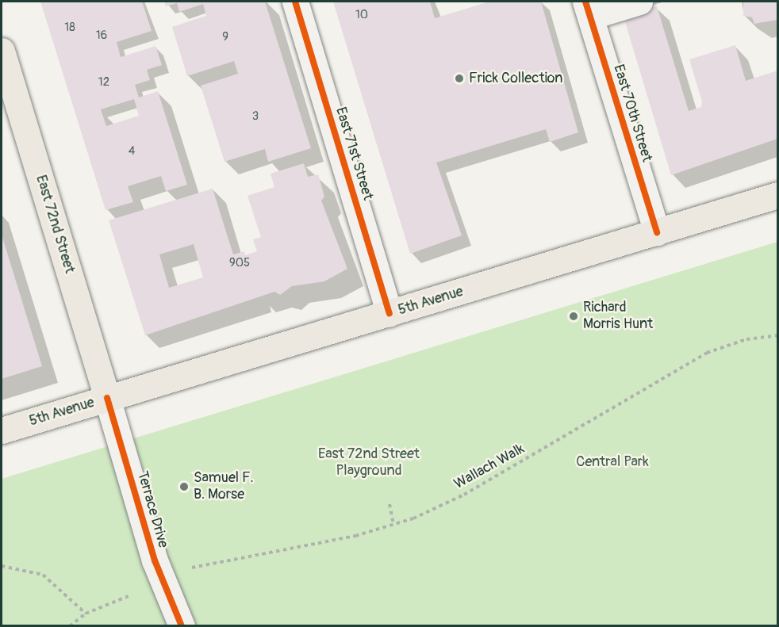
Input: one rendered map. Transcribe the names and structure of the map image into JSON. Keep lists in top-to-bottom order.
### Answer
{
  "streets": {
    "main road": ["East 72nd Street", "5th Avenue"],
    "street": ["East 70th Street", "East 71st Street", "Terrace Drive"],
    "path": ["Wallach Walk"]
  },
  "crossings": [
    ["East 70th Street", "5th Avenue"],
    ["East 71st Street", "5th Avenue"],
    ["East 72nd Street", "5th Avenue"],
    ["East 72nd Street", "Terrace Drive"],
    ["5th Avenue", "Terrace Drive"]
  ],
  "parks": ["East 72nd Street Playground", "Central Park"],
  "places": ["Frick Collection", "Richard Morris Hunt", "Samuel F. B. Morse"],
  "house_numbers": [
    "10",
    "18",
    "16",
    "9",
    "12",
    "3",
    "4",
    "905"
  ]
}
